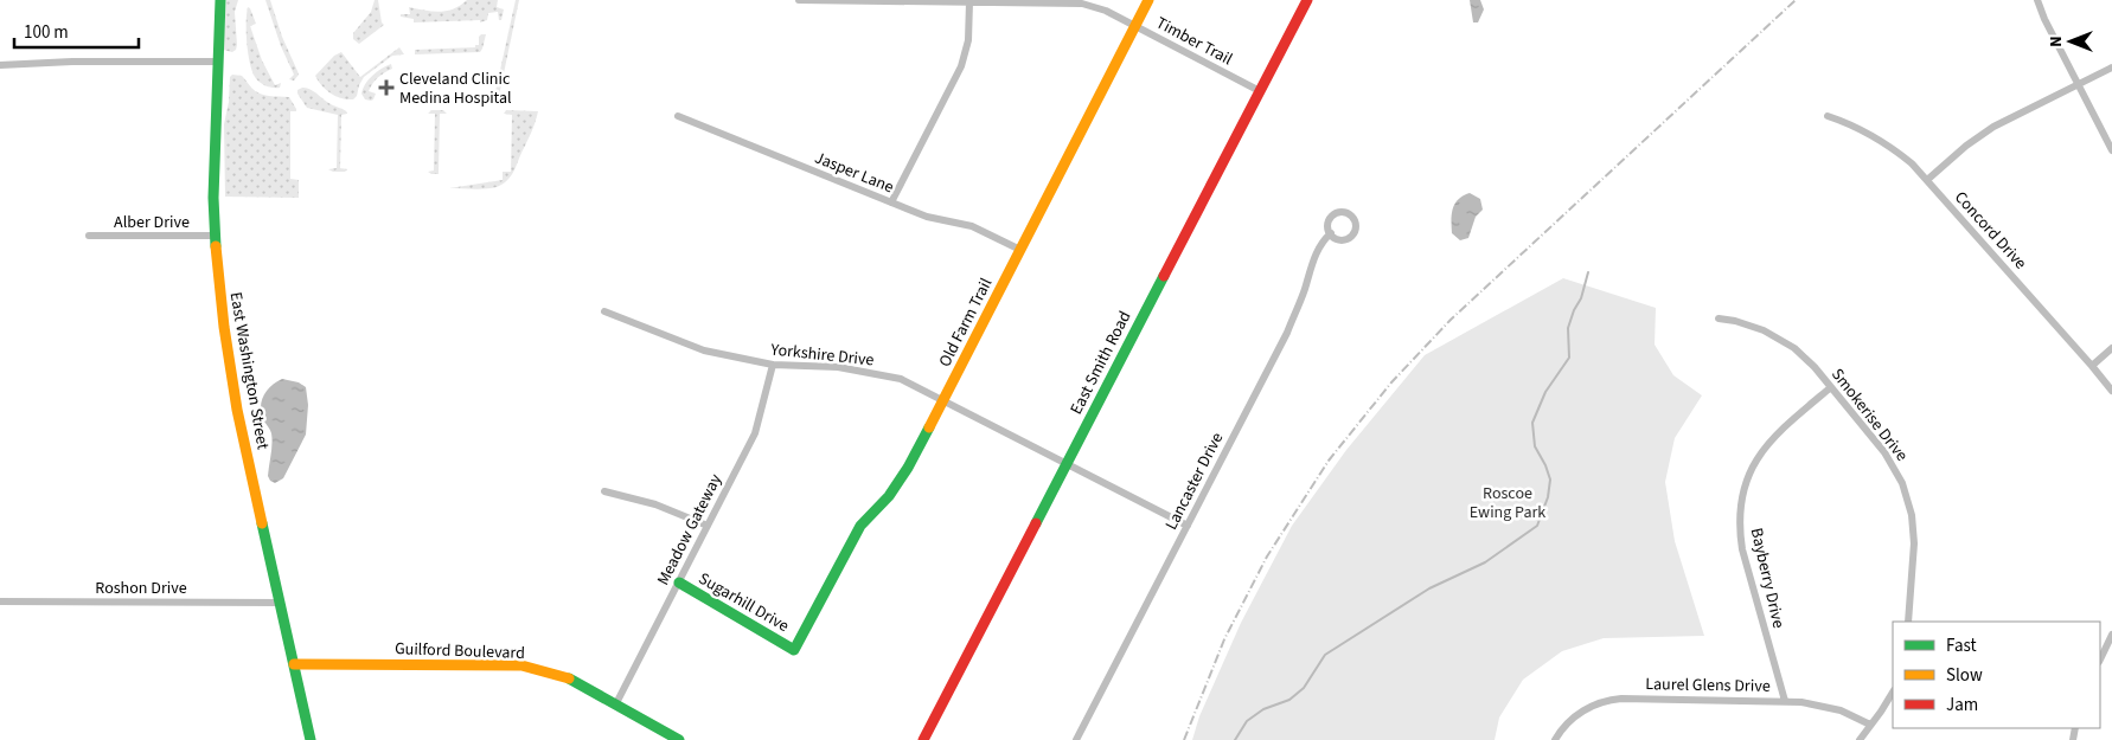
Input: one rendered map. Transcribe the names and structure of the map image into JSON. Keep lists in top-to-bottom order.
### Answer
{
  "streets": {
    "main road": [
      "Old Farm Trail",
      "East Smith Road",
      "East Washington Street",
      "Sugarhill Drive",
      "Guilford Boulevard"
    ],
    "street": [
      "Timber Trail",
      "Jasper Lane",
      "Alber Drive",
      "Concord Drive",
      "Yorkshire Drive",
      "Smokerise Drive",
      "Lancaster Drive",
      "Meadow Gateway",
      "Bayberry Drive",
      "Roshon Drive",
      "Laurel Glens Drive"
    ]
  },
  "crossings": [
    ["Timber Trail", "Old Farm Trail"],
    ["Timber Trail", "East Smith Road"],
    ["Jasper Lane", "Old Farm Trail"],
    ["Alber Drive", "East Washington Street"],
    ["Old Farm Trail", "Yorkshire Drive"],
    ["Old Farm Trail", "Sugarhill Drive"],
    ["Yorkshire Drive", "East Smith Road"],
    ["Yorkshire Drive", "Lancaster Drive"],
    ["Yorkshire Drive", "Meadow Gateway"],
    ["East Washington Street", "Roshon Drive"],
    ["East Washington Street", "Guilford Boulevard"],
    ["Smokerise Drive", "Bayberry Drive"],
    ["Meadow Gateway", "Sugarhill Drive"],
    ["Meadow Gateway", "Guilford Boulevard"],
    ["Bayberry Drive", "Laurel Glens Drive"]
  ],
  "parks": ["Roscoe Ewing Park"],
  "places": {
    "health": ["Cleveland Clinic Medina Hospital"]
  },
  "legend": ["Fast", "Slow", "Jam"],
  "scale_bar": "100 m",
  "north": "left"
}
